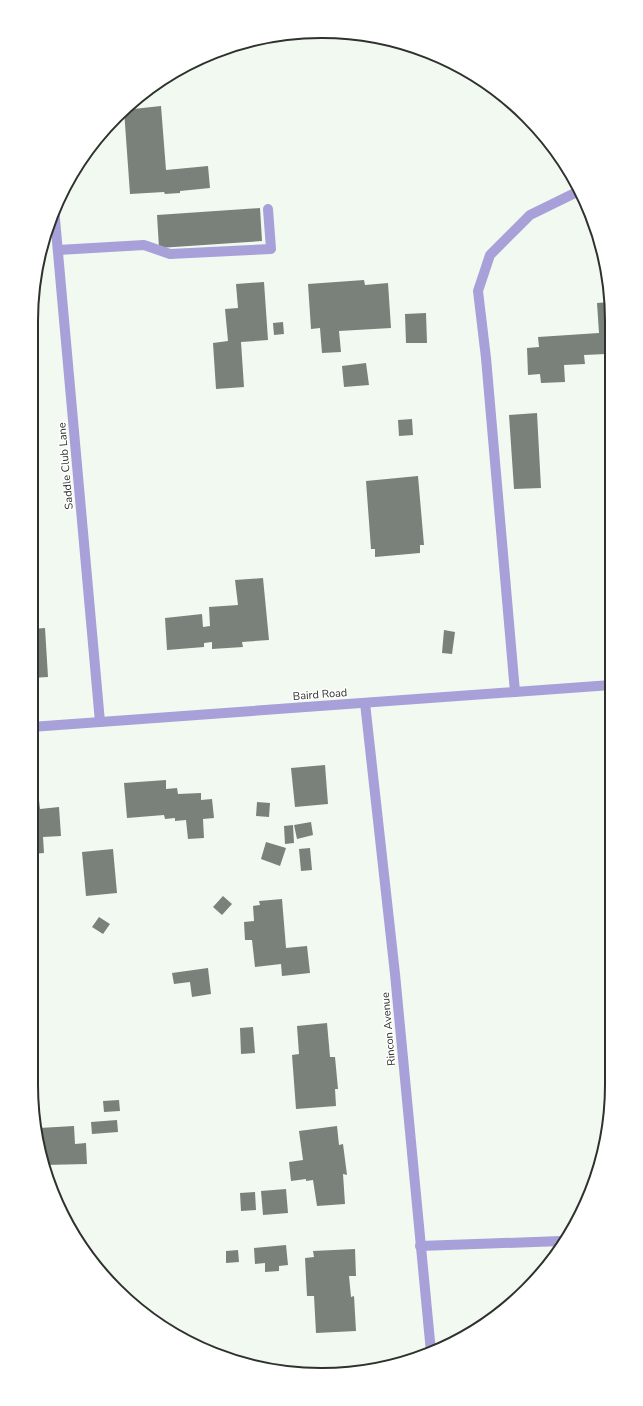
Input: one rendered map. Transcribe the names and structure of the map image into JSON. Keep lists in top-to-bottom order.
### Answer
{
  "streets": {
    "street": ["Saddle Club Lane", "Baird Road", "Rincon Avenue"]
  },
  "crossings": [
    ["Saddle Club Lane", "Baird Road"],
    ["Baird Road", "Rincon Avenue"]
  ]
}
